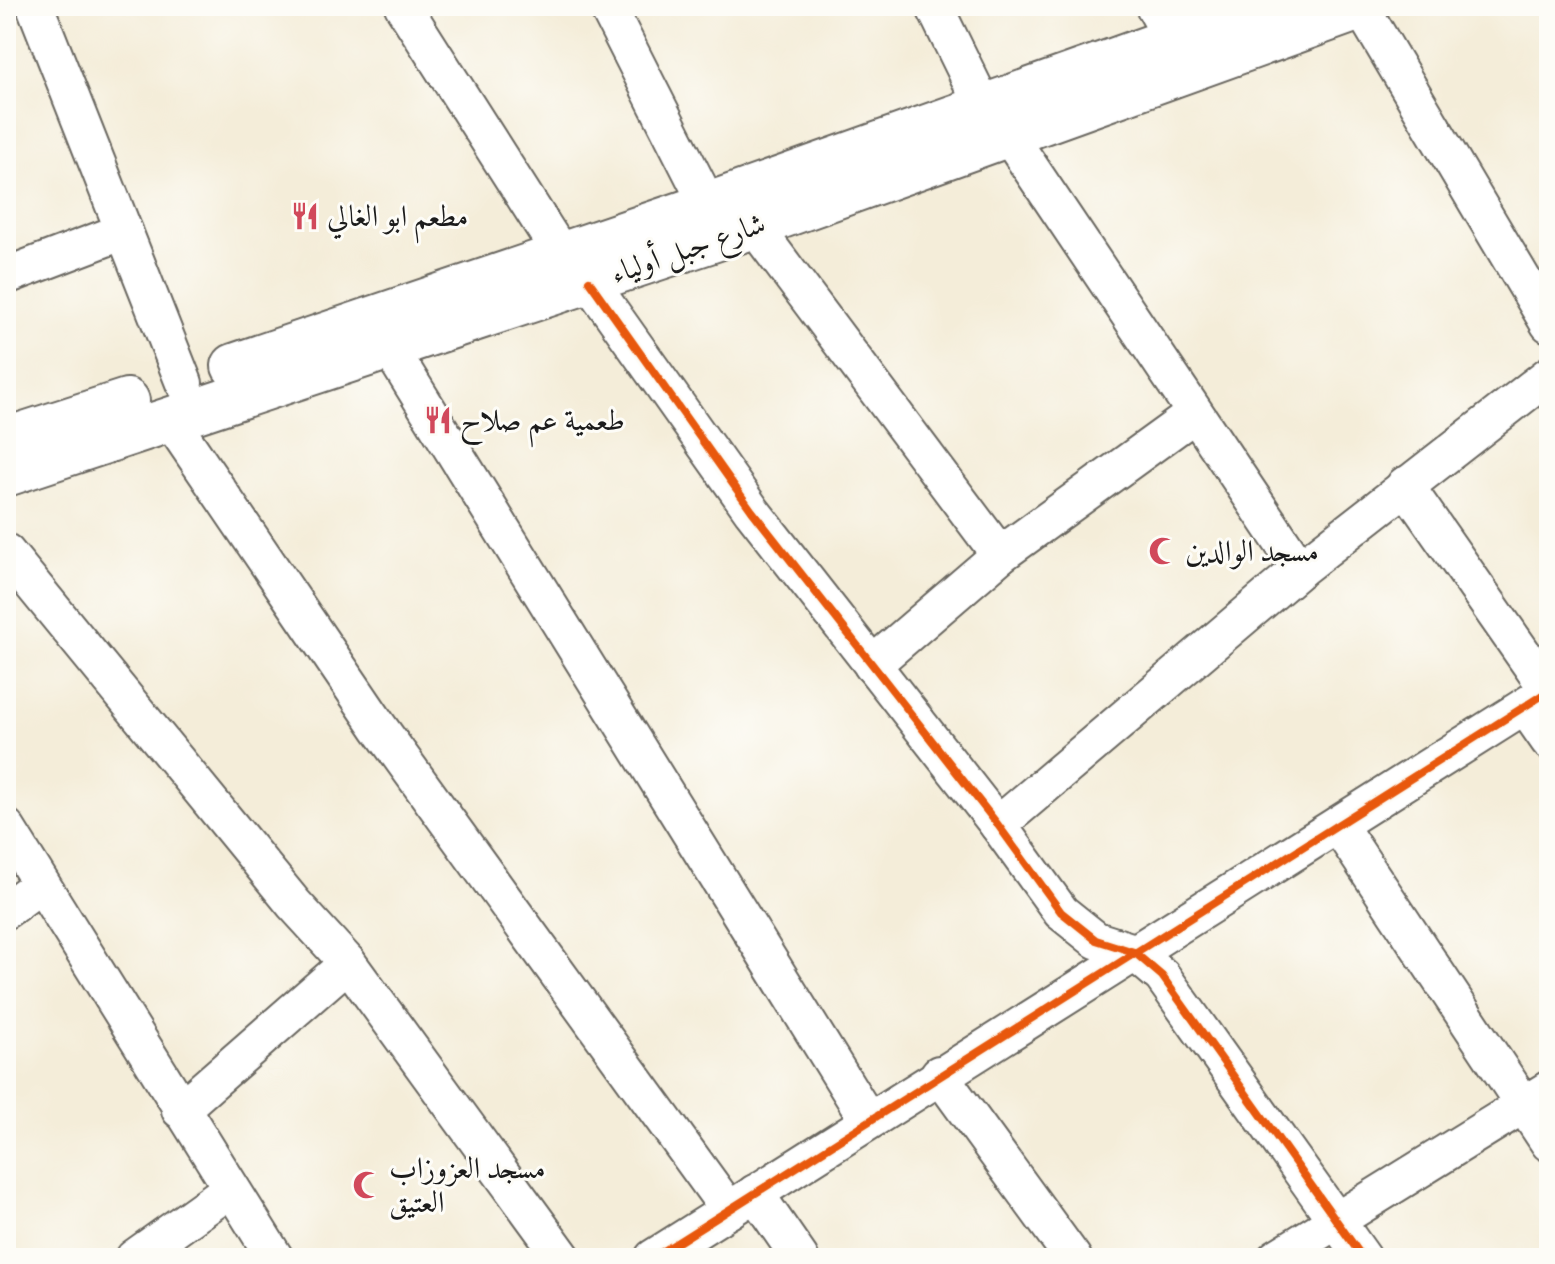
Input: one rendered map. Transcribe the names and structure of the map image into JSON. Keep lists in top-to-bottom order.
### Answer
{
  "streets": {
    "main road": ["شارع جبل أولياء"]
  },
  "places": {
    "restaurant": ["مطعم ابو الغالي", "طعمية عم صلاح"],
    "mosque": ["مسجد الوالدين", "مسجد العزوزاب العتيق"]
  }
}
